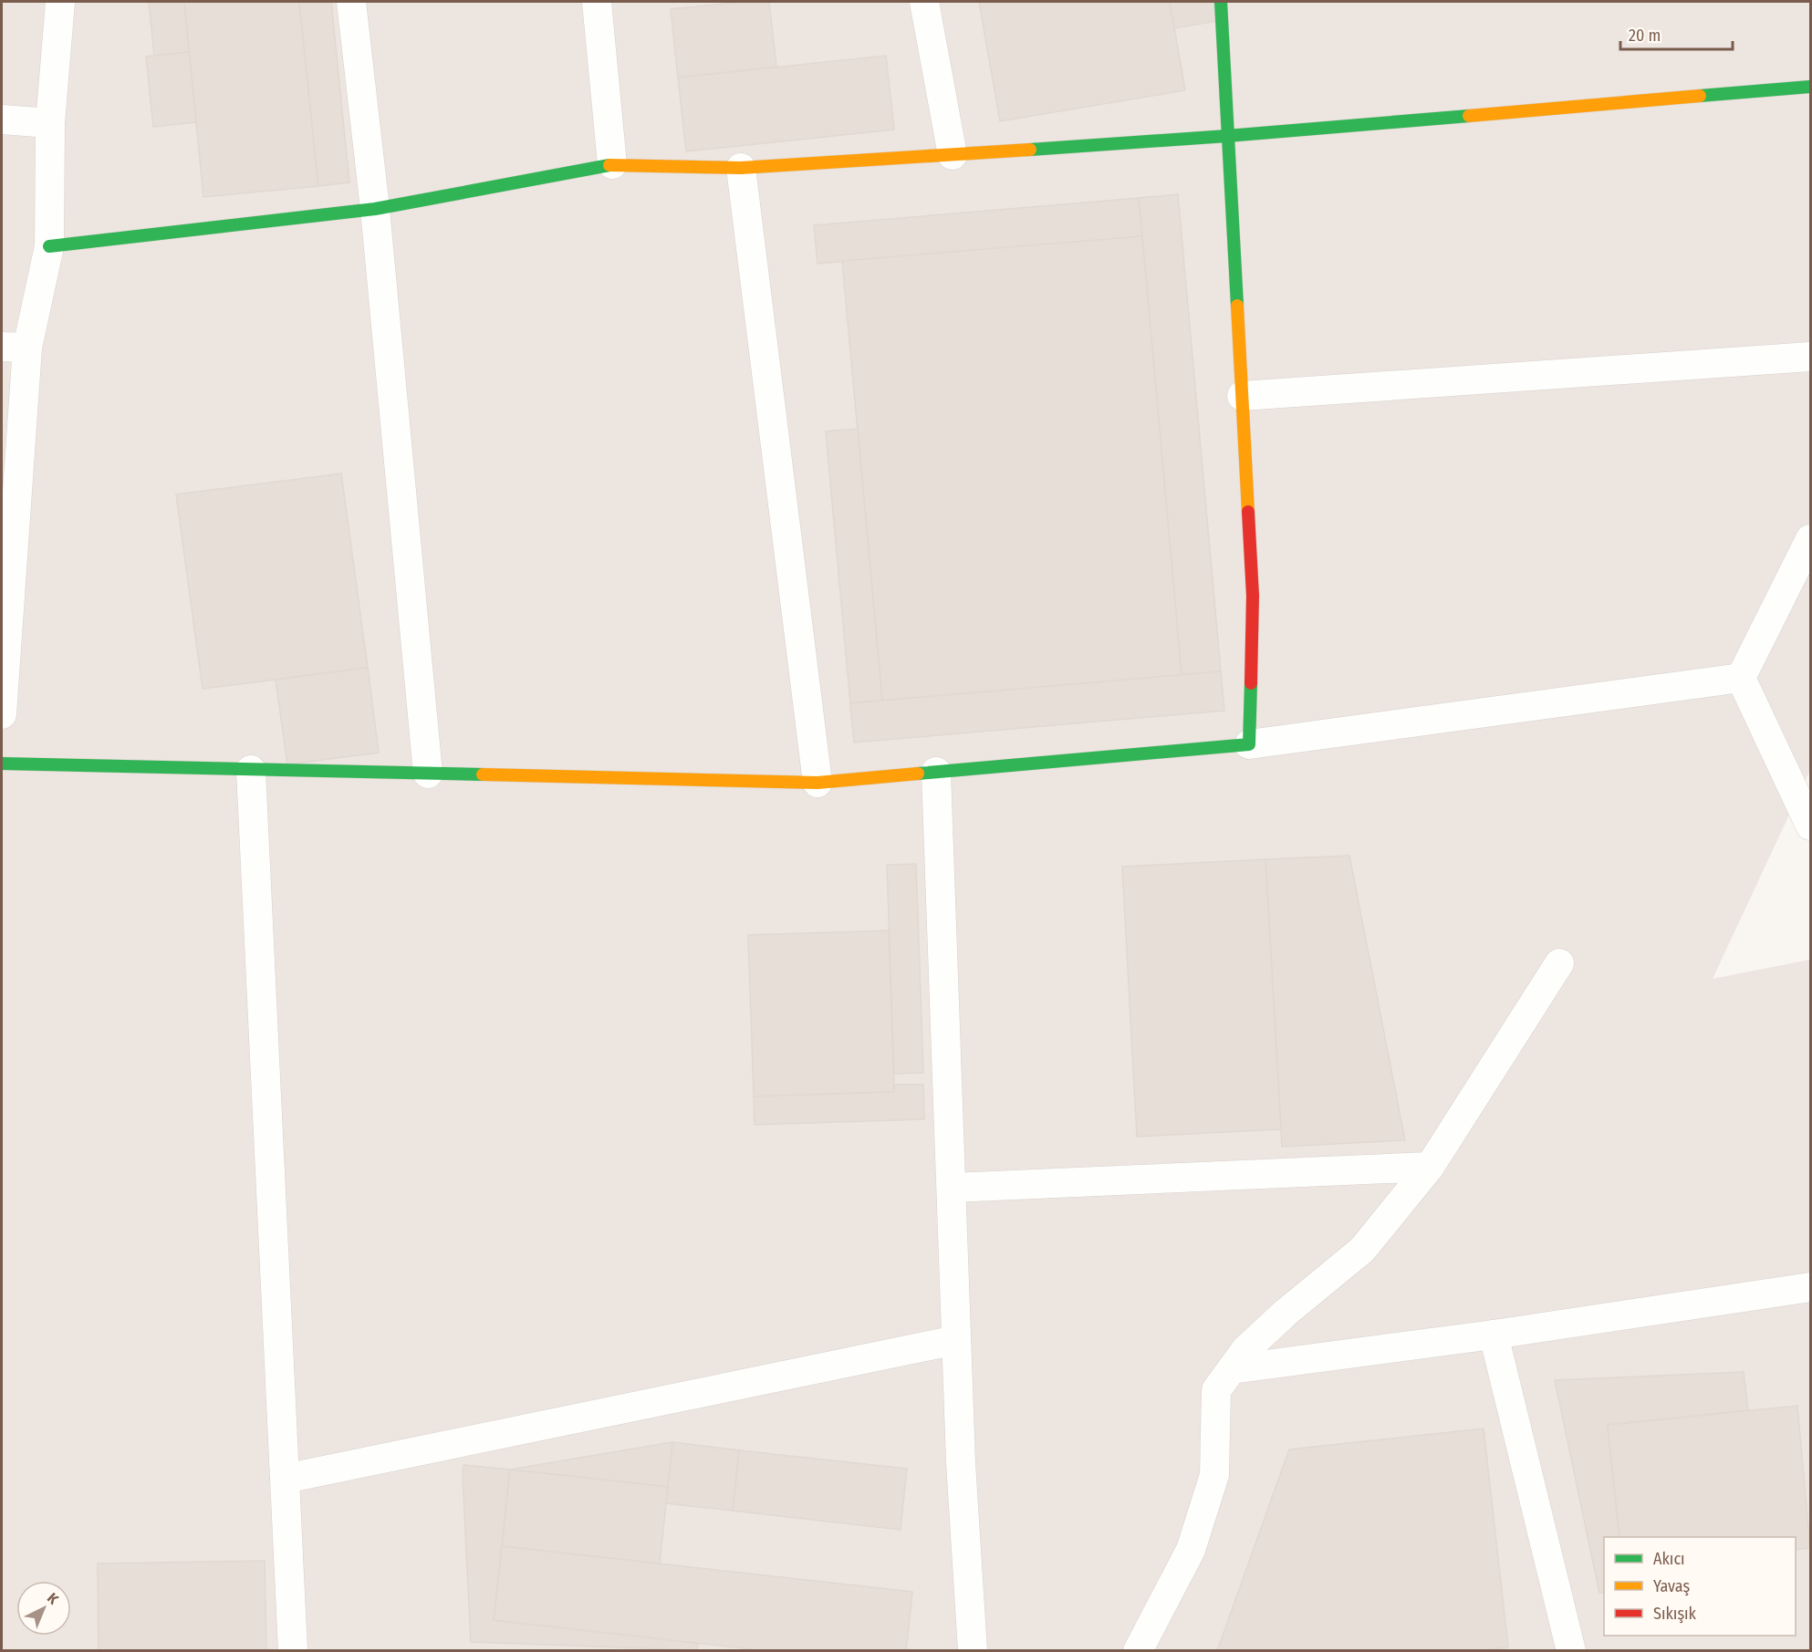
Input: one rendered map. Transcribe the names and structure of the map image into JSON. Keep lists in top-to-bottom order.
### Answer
{
  "legend": ["Akıcı", "Yavaş", "Sıkışık"],
  "scale_bar": "20 m",
  "north": "top right"
}
